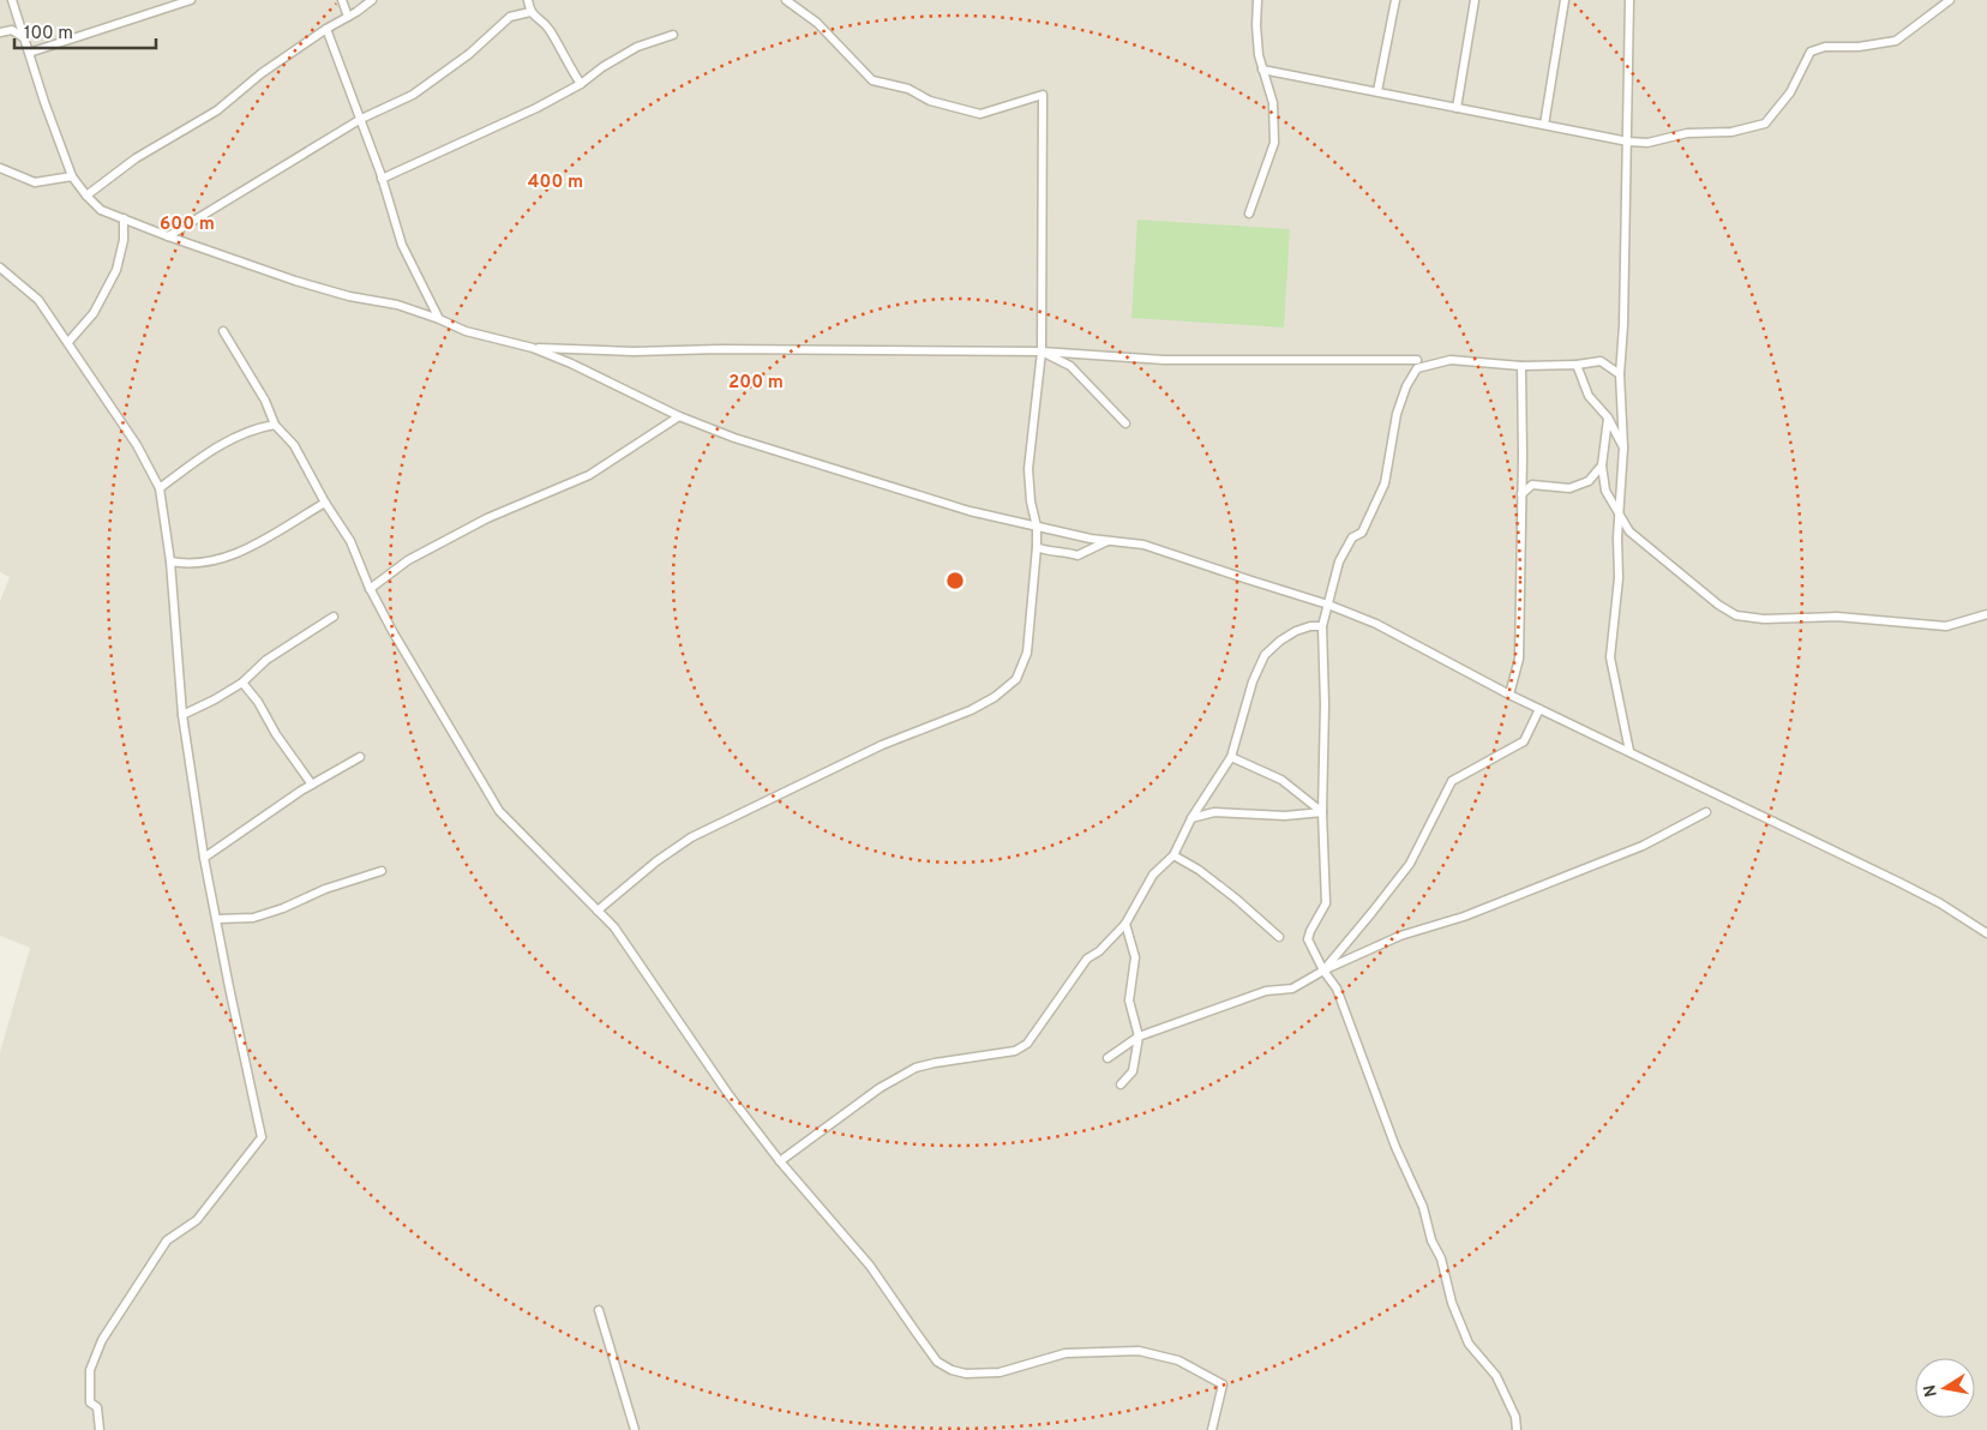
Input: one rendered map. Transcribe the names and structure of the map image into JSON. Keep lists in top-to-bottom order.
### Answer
{
  "scale_bar": "100 m",
  "north": "left",
  "rings": ["400 m", "600 m", "200 m"]
}
